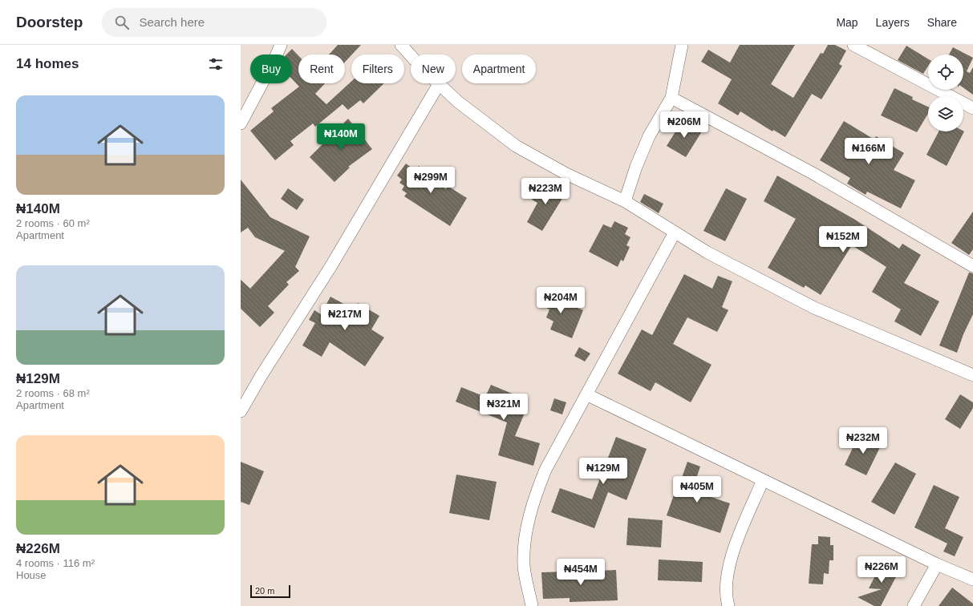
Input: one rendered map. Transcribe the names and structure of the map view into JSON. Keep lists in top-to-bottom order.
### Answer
{
  "scale_bar": "20 m",
  "page": {
    "header": "Doorstep",
    "search": "Search here",
    "nav": ["Map", "Layers", "Share"],
    "heading": "14 homes",
    "chip": [
      "Buy",
      "Rent",
      "Filters",
      "New",
      "Apartment"
    ],
    "list": [
      {
        "name": "₦140M",
        "note": "2 rooms · 60 m² · Apartment"
      },
      {
        "name": "₦129M",
        "note": "2 rooms · 68 m² · Apartment"
      },
      {
        "name": "₦226M",
        "note": "4 rooms · 116 m² · House"
      }
    ],
    "price": [
      "₦206M",
      "₦140M",
      "₦166M",
      "₦299M",
      "₦223M",
      "₦152M",
      "₦204M",
      "₦217M",
      "₦321M",
      "₦232M",
      "₦129M",
      "₦405M",
      "₦226M",
      "₦454M"
    ],
    "scale": "20 m"
  }
}
